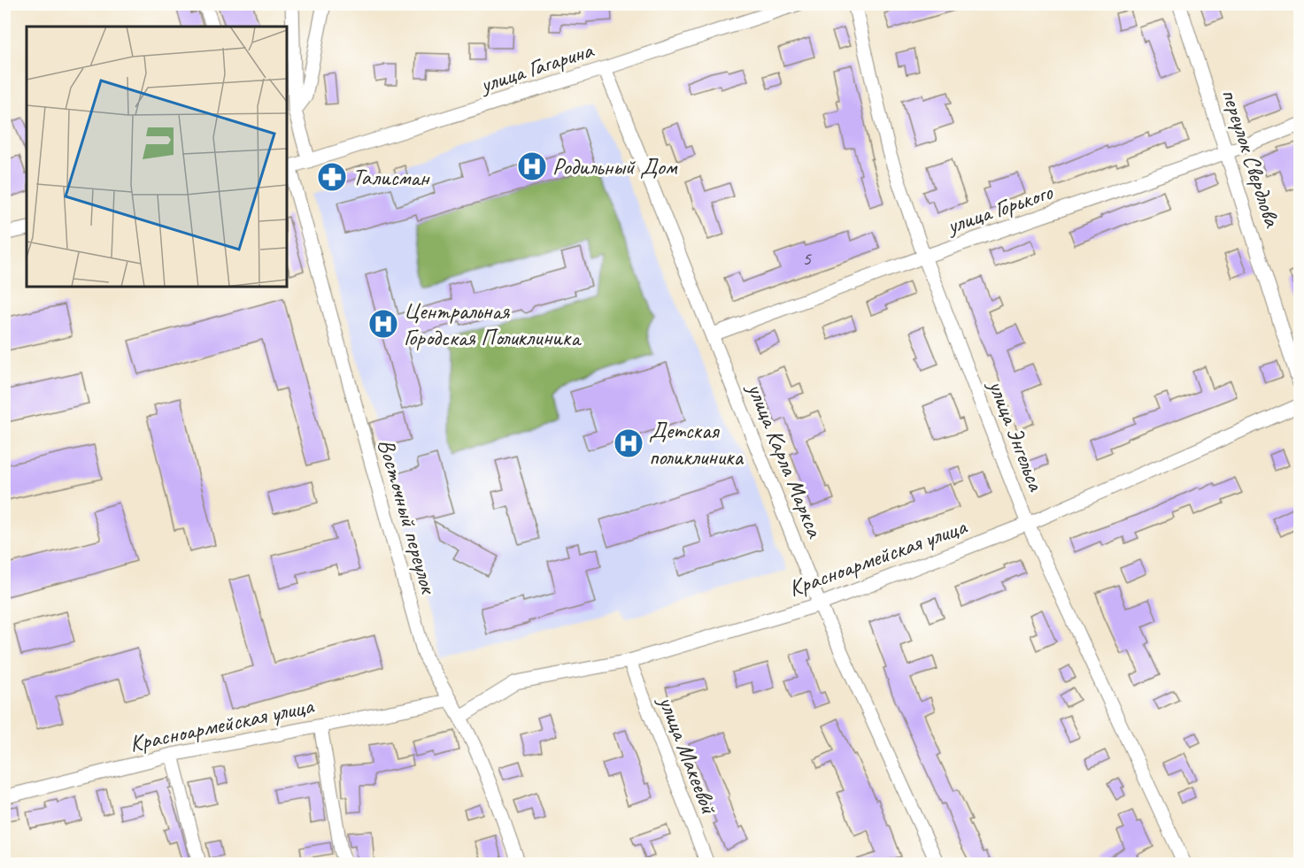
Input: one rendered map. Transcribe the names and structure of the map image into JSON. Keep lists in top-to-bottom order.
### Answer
{
  "streets": {
    "street": [
      "улица Гагарина",
      "переулок Свердлова",
      "улица Горького",
      "улица Энгельса",
      "улица Карла Маркса",
      "Восточный переулок",
      "Красноармейская улица",
      "улица Макеевой"
    ]
  },
  "crossings": [
    ["улица Гагарина", "улица Карла Маркса"],
    ["улица Гагарина", "Восточный переулок"],
    ["переулок Свердлова", "улица Горького"],
    ["улица Горького", "улица Энгельса"],
    ["улица Горького", "улица Карла Маркса"],
    ["улица Энгельса", "Красноармейская улица"],
    ["улица Карла Маркса", "Красноармейская улица"],
    ["Восточный переулок", "Красноармейская улица"],
    ["Красноармейская улица", "улица Макеевой"]
  ],
  "places": {
    "hospital": ["Родильный Дом", "Центральная Городская Поликлиника", "Детская поликлиника"],
    "pharmacy": ["Талисман"]
  },
  "house_numbers": ["5"]
}
